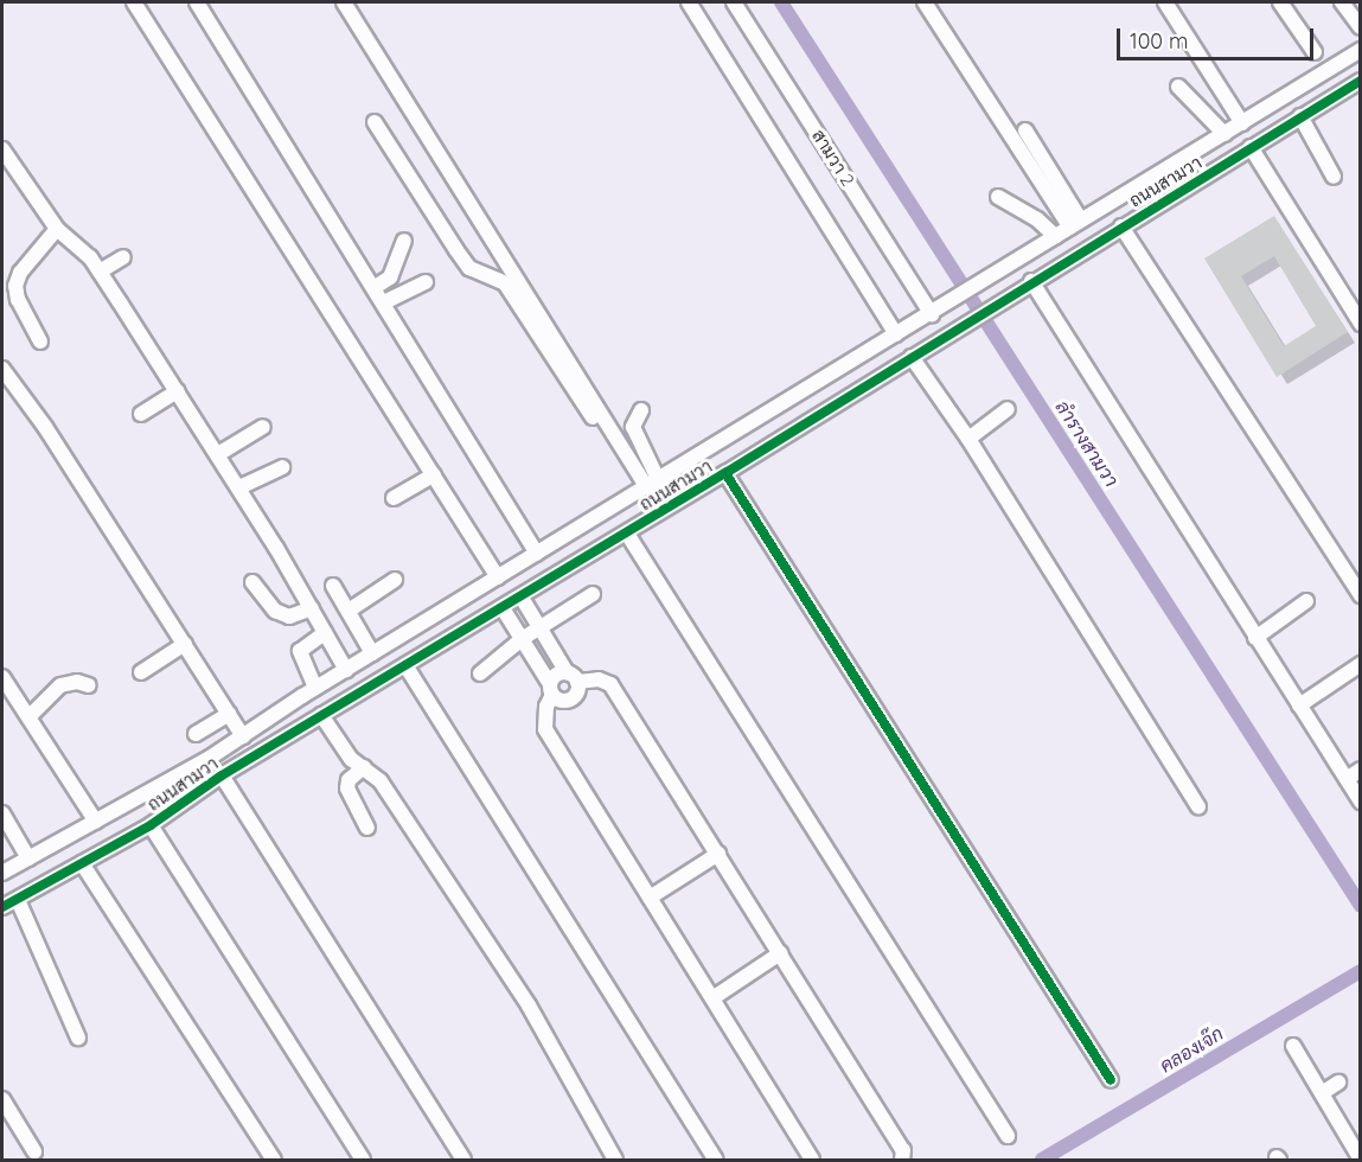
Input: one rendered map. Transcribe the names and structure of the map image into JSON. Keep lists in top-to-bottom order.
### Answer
{
  "streets": {
    "street": ["สามวา 2", "ถนนสามวา"]
  },
  "crossings": [
    ["สามวา 2", "ถนนสามวา"]
  ],
  "water": ["ลำรางสามวา", "คลองเจ๊ก"],
  "scale_bar": "100 m"
}
